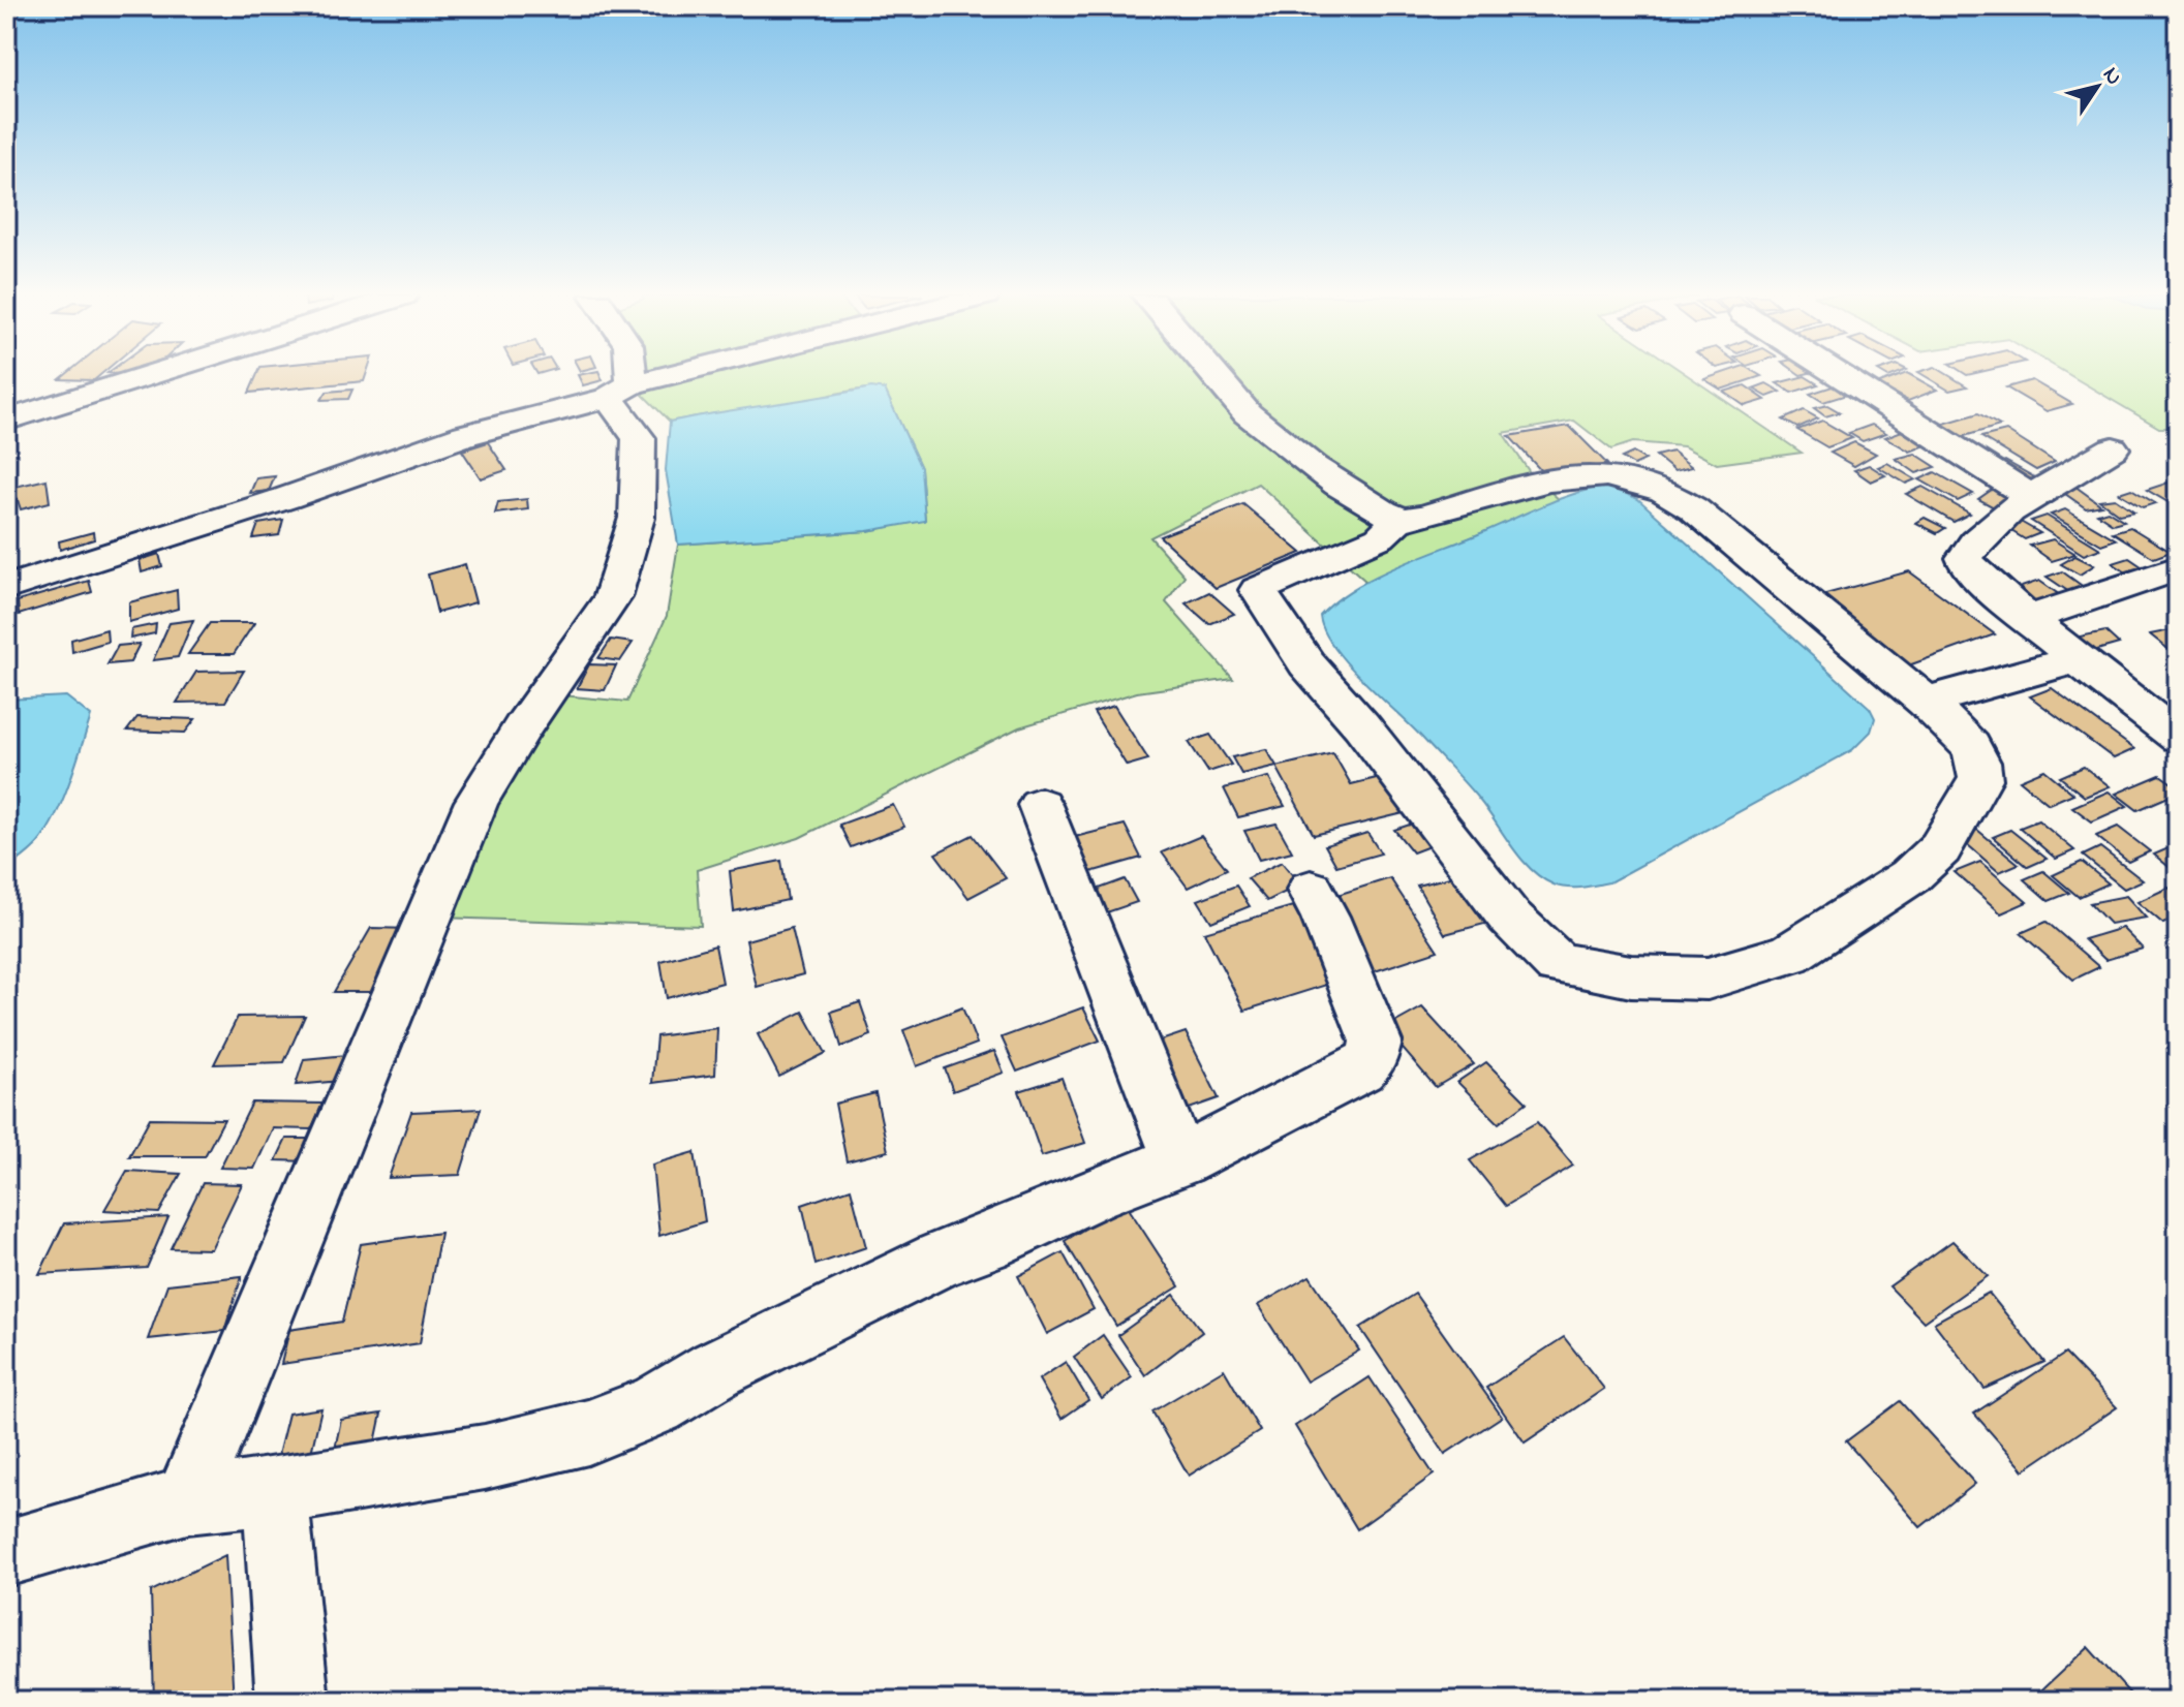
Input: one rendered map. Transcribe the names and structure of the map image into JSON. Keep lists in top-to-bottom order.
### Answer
{
  "north": "top right"
}
